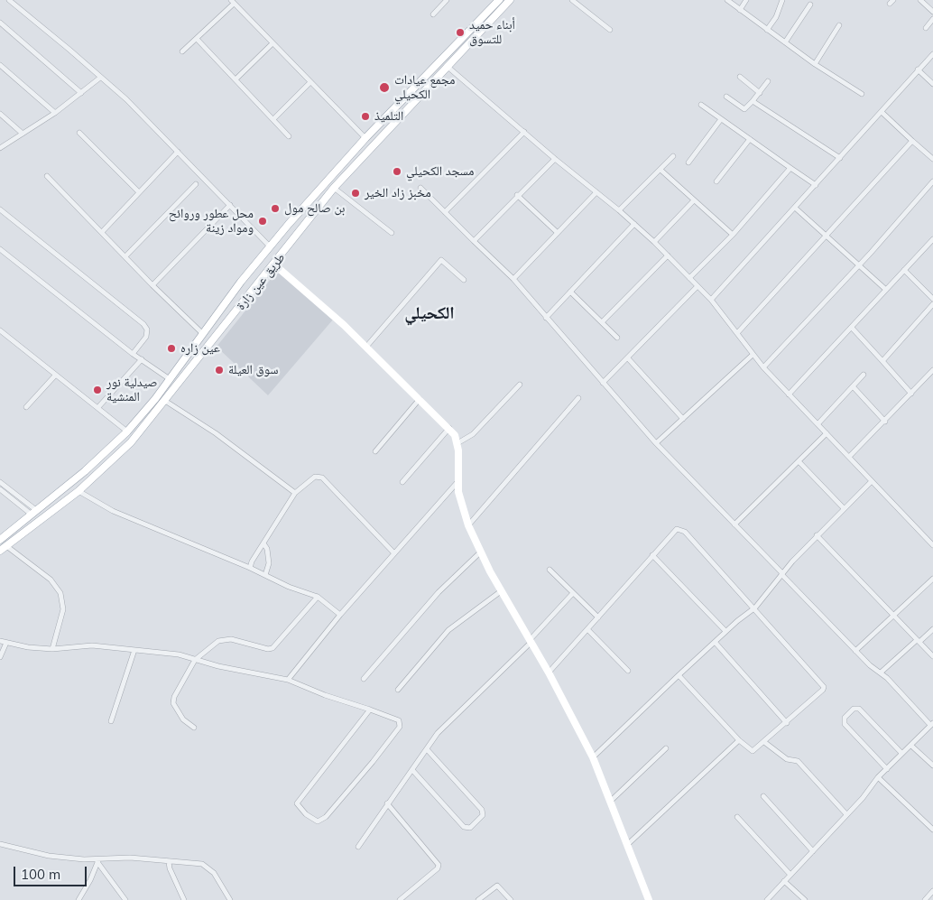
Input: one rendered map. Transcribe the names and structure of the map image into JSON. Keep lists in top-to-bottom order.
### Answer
{
  "streets": {
    "main road": ["طريق عين زارة"]
  },
  "districts": ["الكحيلي"],
  "places": [
    "أبناء حميد للتسوق",
    "مجمع عيادات الكحيلي",
    "التلميذ",
    "مسجد الكحيلي",
    "مخبز زاد الخير",
    "بن صالح مول",
    "محل عطور وروائح ومواد زينة",
    "عين زاره",
    "سوق العيلة",
    "صيدلية نور المنشية"
  ],
  "scale_bar": "100 m"
}
